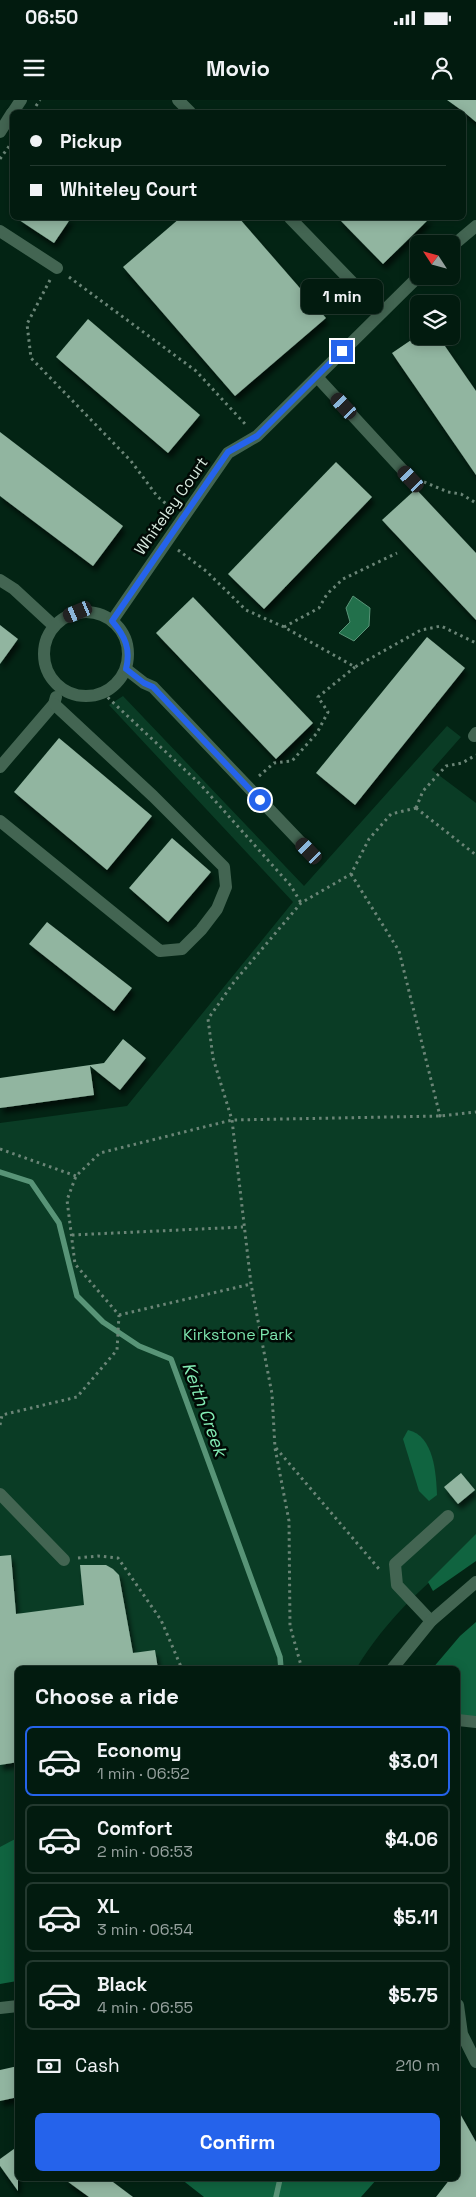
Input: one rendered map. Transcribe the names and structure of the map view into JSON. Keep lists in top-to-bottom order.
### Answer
{
  "streets": {
    "street": ["Whiteley Court"]
  },
  "water": ["Keith Creek"],
  "parks": ["Kirkstone Park"],
  "north": "top left",
  "page": {
    "status": "06:50",
    "header": "Movio",
    "banner": ["Pickup", "Whiteley Court"],
    "bubble": "1 min",
    "heading": "Choose a ride",
    "list": [
      {
        "name": "Economy",
        "note": "1 min · 06:52",
        "value": "$3.01"
      },
      {
        "name": "Comfort",
        "note": "2 min · 06:53",
        "value": "$4.06"
      },
      {
        "name": "XL",
        "note": "3 min · 06:54",
        "value": "$5.11"
      },
      {
        "name": "Black",
        "note": "4 min · 06:55",
        "value": "$5.75"
      }
    ],
    "pay": ["Cash", "210 m"],
    "buttons": "Confirm"
  }
}
